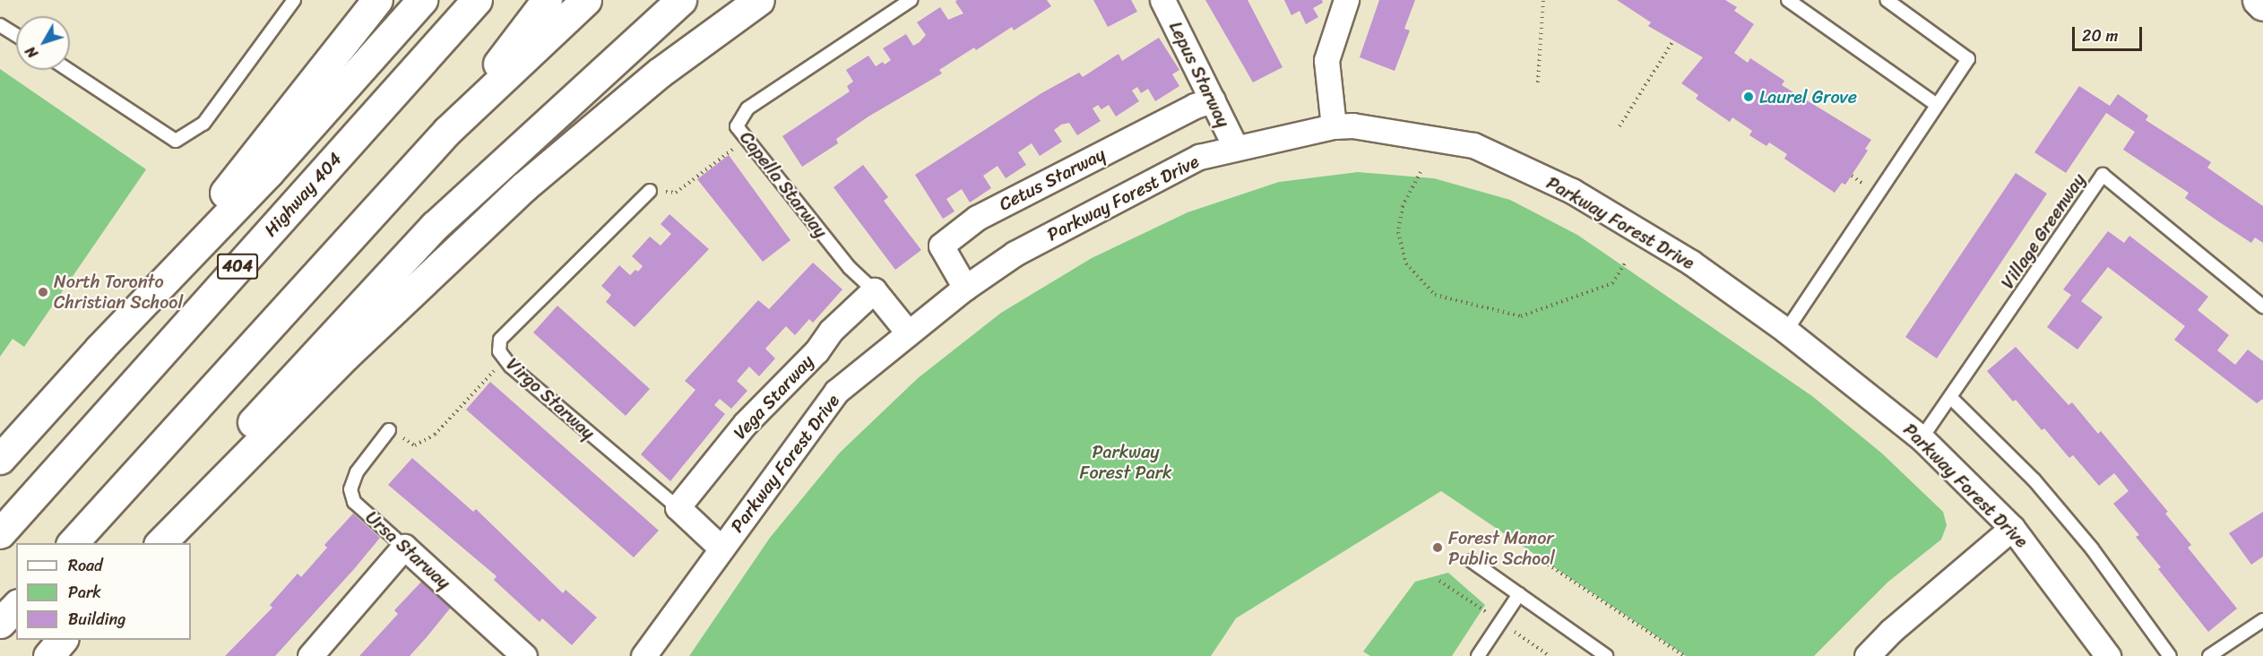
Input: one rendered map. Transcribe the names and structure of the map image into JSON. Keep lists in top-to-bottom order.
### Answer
{
  "streets": {
    "highway": ["Highway 404", "404"],
    "street": [
      "Lepus Starway",
      "Cetus Starway",
      "Capella Starway",
      "Parkway Forest Drive",
      "Vega Starway",
      "Virgo Starway",
      "Ursa Starway"
    ],
    "lane": ["Village Greenway"]
  },
  "crossings": [
    ["Lepus Starway", "Cetus Starway"],
    ["Lepus Starway", "Parkway Forest Drive"],
    ["Cetus Starway", "Parkway Forest Drive"],
    ["Capella Starway", "Parkway Forest Drive"],
    ["Capella Starway", "Vega Starway"],
    ["Parkway Forest Drive", "Village Greenway"],
    ["Parkway Forest Drive", "Virgo Starway"],
    ["Vega Starway", "Virgo Starway"]
  ],
  "parks": ["Parkway Forest Park"],
  "places": ["Laurel Grove", "North Toronto Christian School", "Forest Manor Public School"],
  "legend": ["Road", "Park", "Building"],
  "scale_bar": "20 m",
  "north": "bottom left"
}
